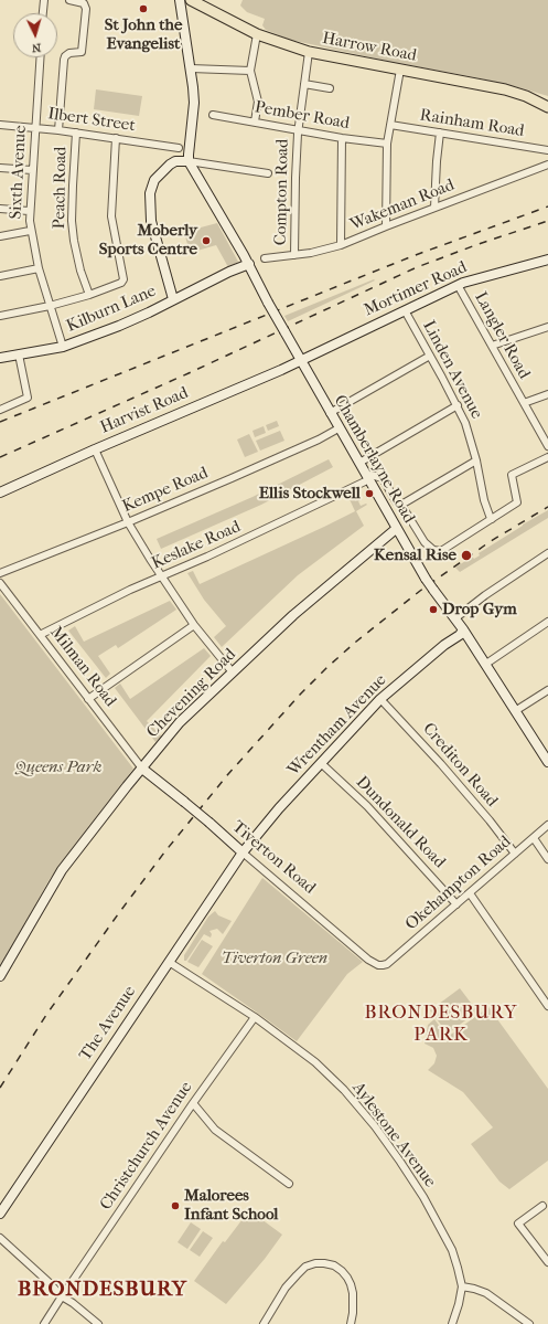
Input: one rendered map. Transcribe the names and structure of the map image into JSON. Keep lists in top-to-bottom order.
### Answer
{
  "streets": {
    "main road": ["Harrow Road"],
    "street": [
      "Pember Road",
      "Ilbert Street",
      "Rainham Road",
      "Sixth Avenue",
      "Peach Road",
      "Compton Road",
      "Wakeman Road",
      "Mortimer Road",
      "Kilburn Lane",
      "Langler Road",
      "Linden Avenue",
      "Harvist Road",
      "Chamberlayne Road",
      "Kempe Road",
      "Keslake Road",
      "Milman Road",
      "Chevening Road",
      "Wrentham Avenue",
      "Crediton Road",
      "Dundonald Road",
      "Tiverton Road",
      "Okehampton Road",
      "The Avenue",
      "Aylestone Avenue",
      "Christchurch Avenue"
    ]
  },
  "crossings": [
    ["Harrow Road", "Compton Road"],
    ["Pember Road", "Compton Road"],
    ["Ilbert Street", "Sixth Avenue"],
    ["Ilbert Street", "Peach Road"],
    ["Sixth Avenue", "Kilburn Lane"],
    ["Compton Road", "Wakeman Road"],
    ["Mortimer Road", "Langler Road"],
    ["Mortimer Road", "Linden Avenue"],
    ["Mortimer Road", "Harvist Road"],
    ["Mortimer Road", "Chamberlayne Road"],
    ["Kilburn Lane", "Chamberlayne Road"],
    ["Harvist Road", "Chamberlayne Road"],
    ["Chamberlayne Road", "Kempe Road"],
    ["Chamberlayne Road", "Keslake Road"],
    ["Chamberlayne Road", "Chevening Road"],
    ["Chamberlayne Road", "Wrentham Avenue"],
    ["Keslake Road", "Milman Road"],
    ["Milman Road", "Chevening Road"],
    ["Milman Road", "Tiverton Road"],
    ["Chevening Road", "Tiverton Road"],
    ["Wrentham Avenue", "Crediton Road"],
    ["Wrentham Avenue", "Dundonald Road"],
    ["Wrentham Avenue", "Tiverton Road"],
    ["Wrentham Avenue", "The Avenue"],
    ["Crediton Road", "Okehampton Road"],
    ["Dundonald Road", "Okehampton Road"],
    ["Tiverton Road", "Okehampton Road"],
    ["Tiverton Road", "The Avenue"],
    ["The Avenue", "Aylestone Avenue"],
    ["Aylestone Avenue", "Christchurch Avenue"]
  ],
  "districts": ["BRONDESBURY PARK", "BRONDESBURY"],
  "parks": ["Queens Park", "Tiverton Green"],
  "places": [
    "St John the Evangelist",
    "Moberly Sports Centre",
    "Ellis Stockwell",
    "Kensal Rise",
    "Drop Gym",
    "Malorees Infant School"
  ],
  "north": "bottom"
}
